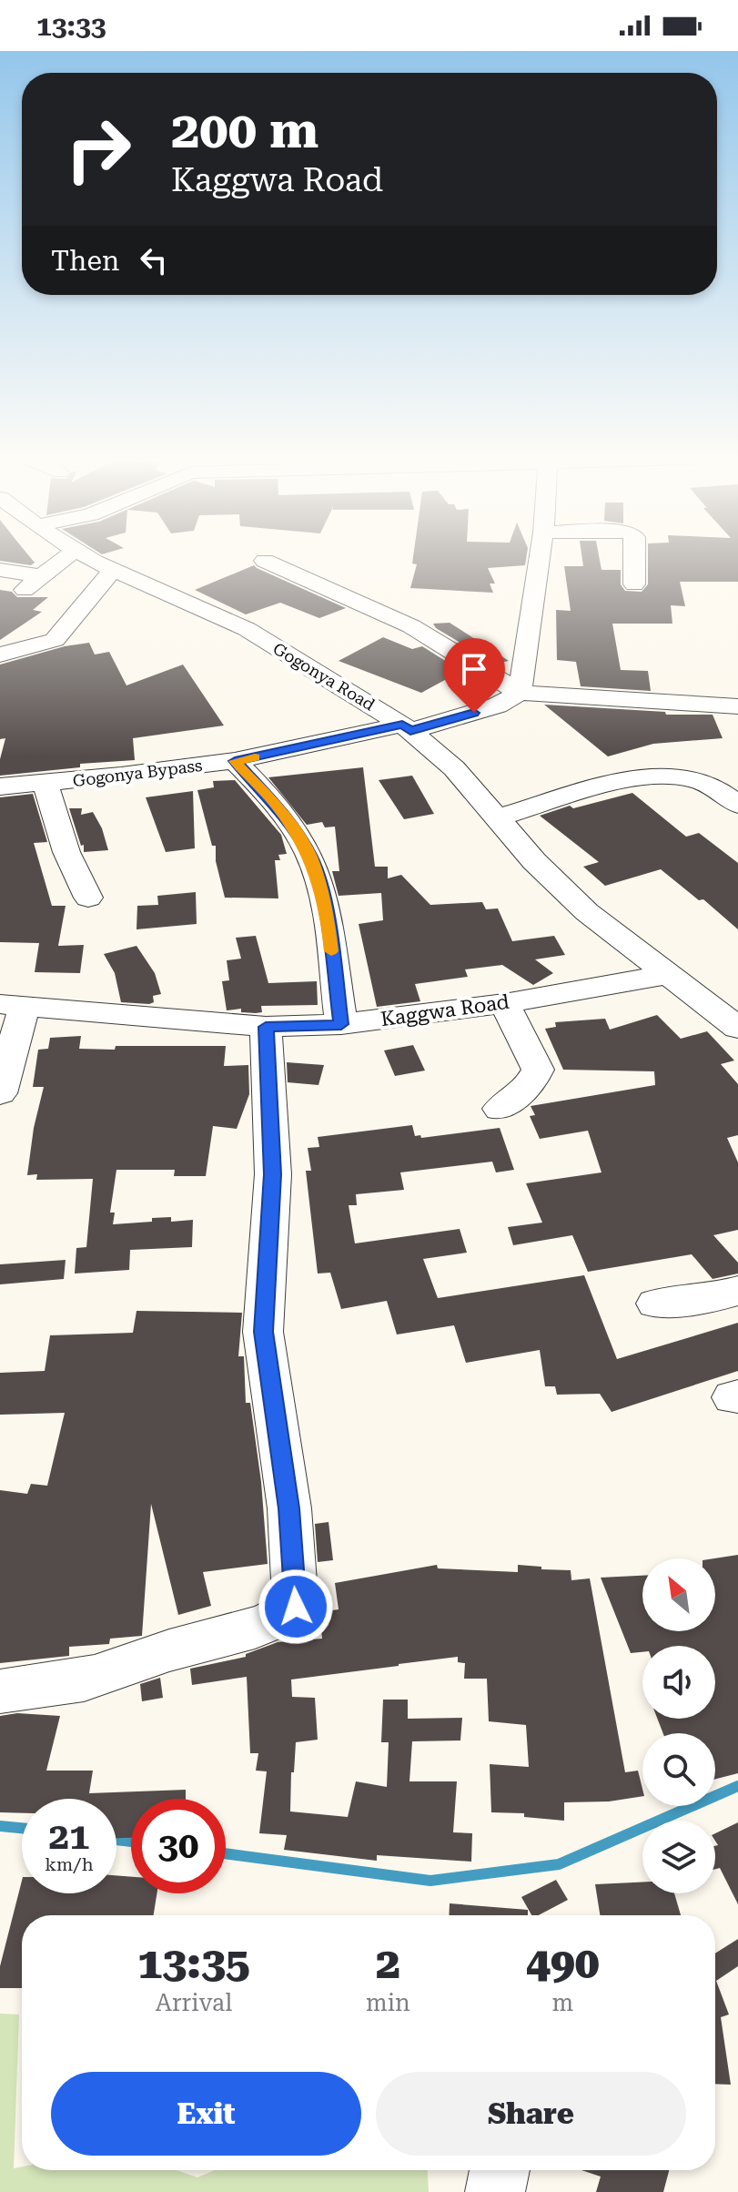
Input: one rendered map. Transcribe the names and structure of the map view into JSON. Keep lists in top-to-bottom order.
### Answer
{
  "streets": {
    "street": ["Gogonya Road", "Gogonya Bypass", "Kaggwa Road"]
  },
  "crossings": [
    ["Gogonya Road", "Gogonya Bypass"],
    ["Gogonya Road", "Kaggwa Road"]
  ],
  "north": "top left",
  "page": {
    "status": "13:33",
    "turn": ["200 m", "Kaggwa Road"],
    "then": "Then",
    "speed": "21 km/h",
    "limit": "30",
    "eta": [
      "13:35",
      "Arrival",
      "2",
      "min",
      "490",
      "m"
    ],
    "buttons": ["Exit", "Share"]
  }
}
